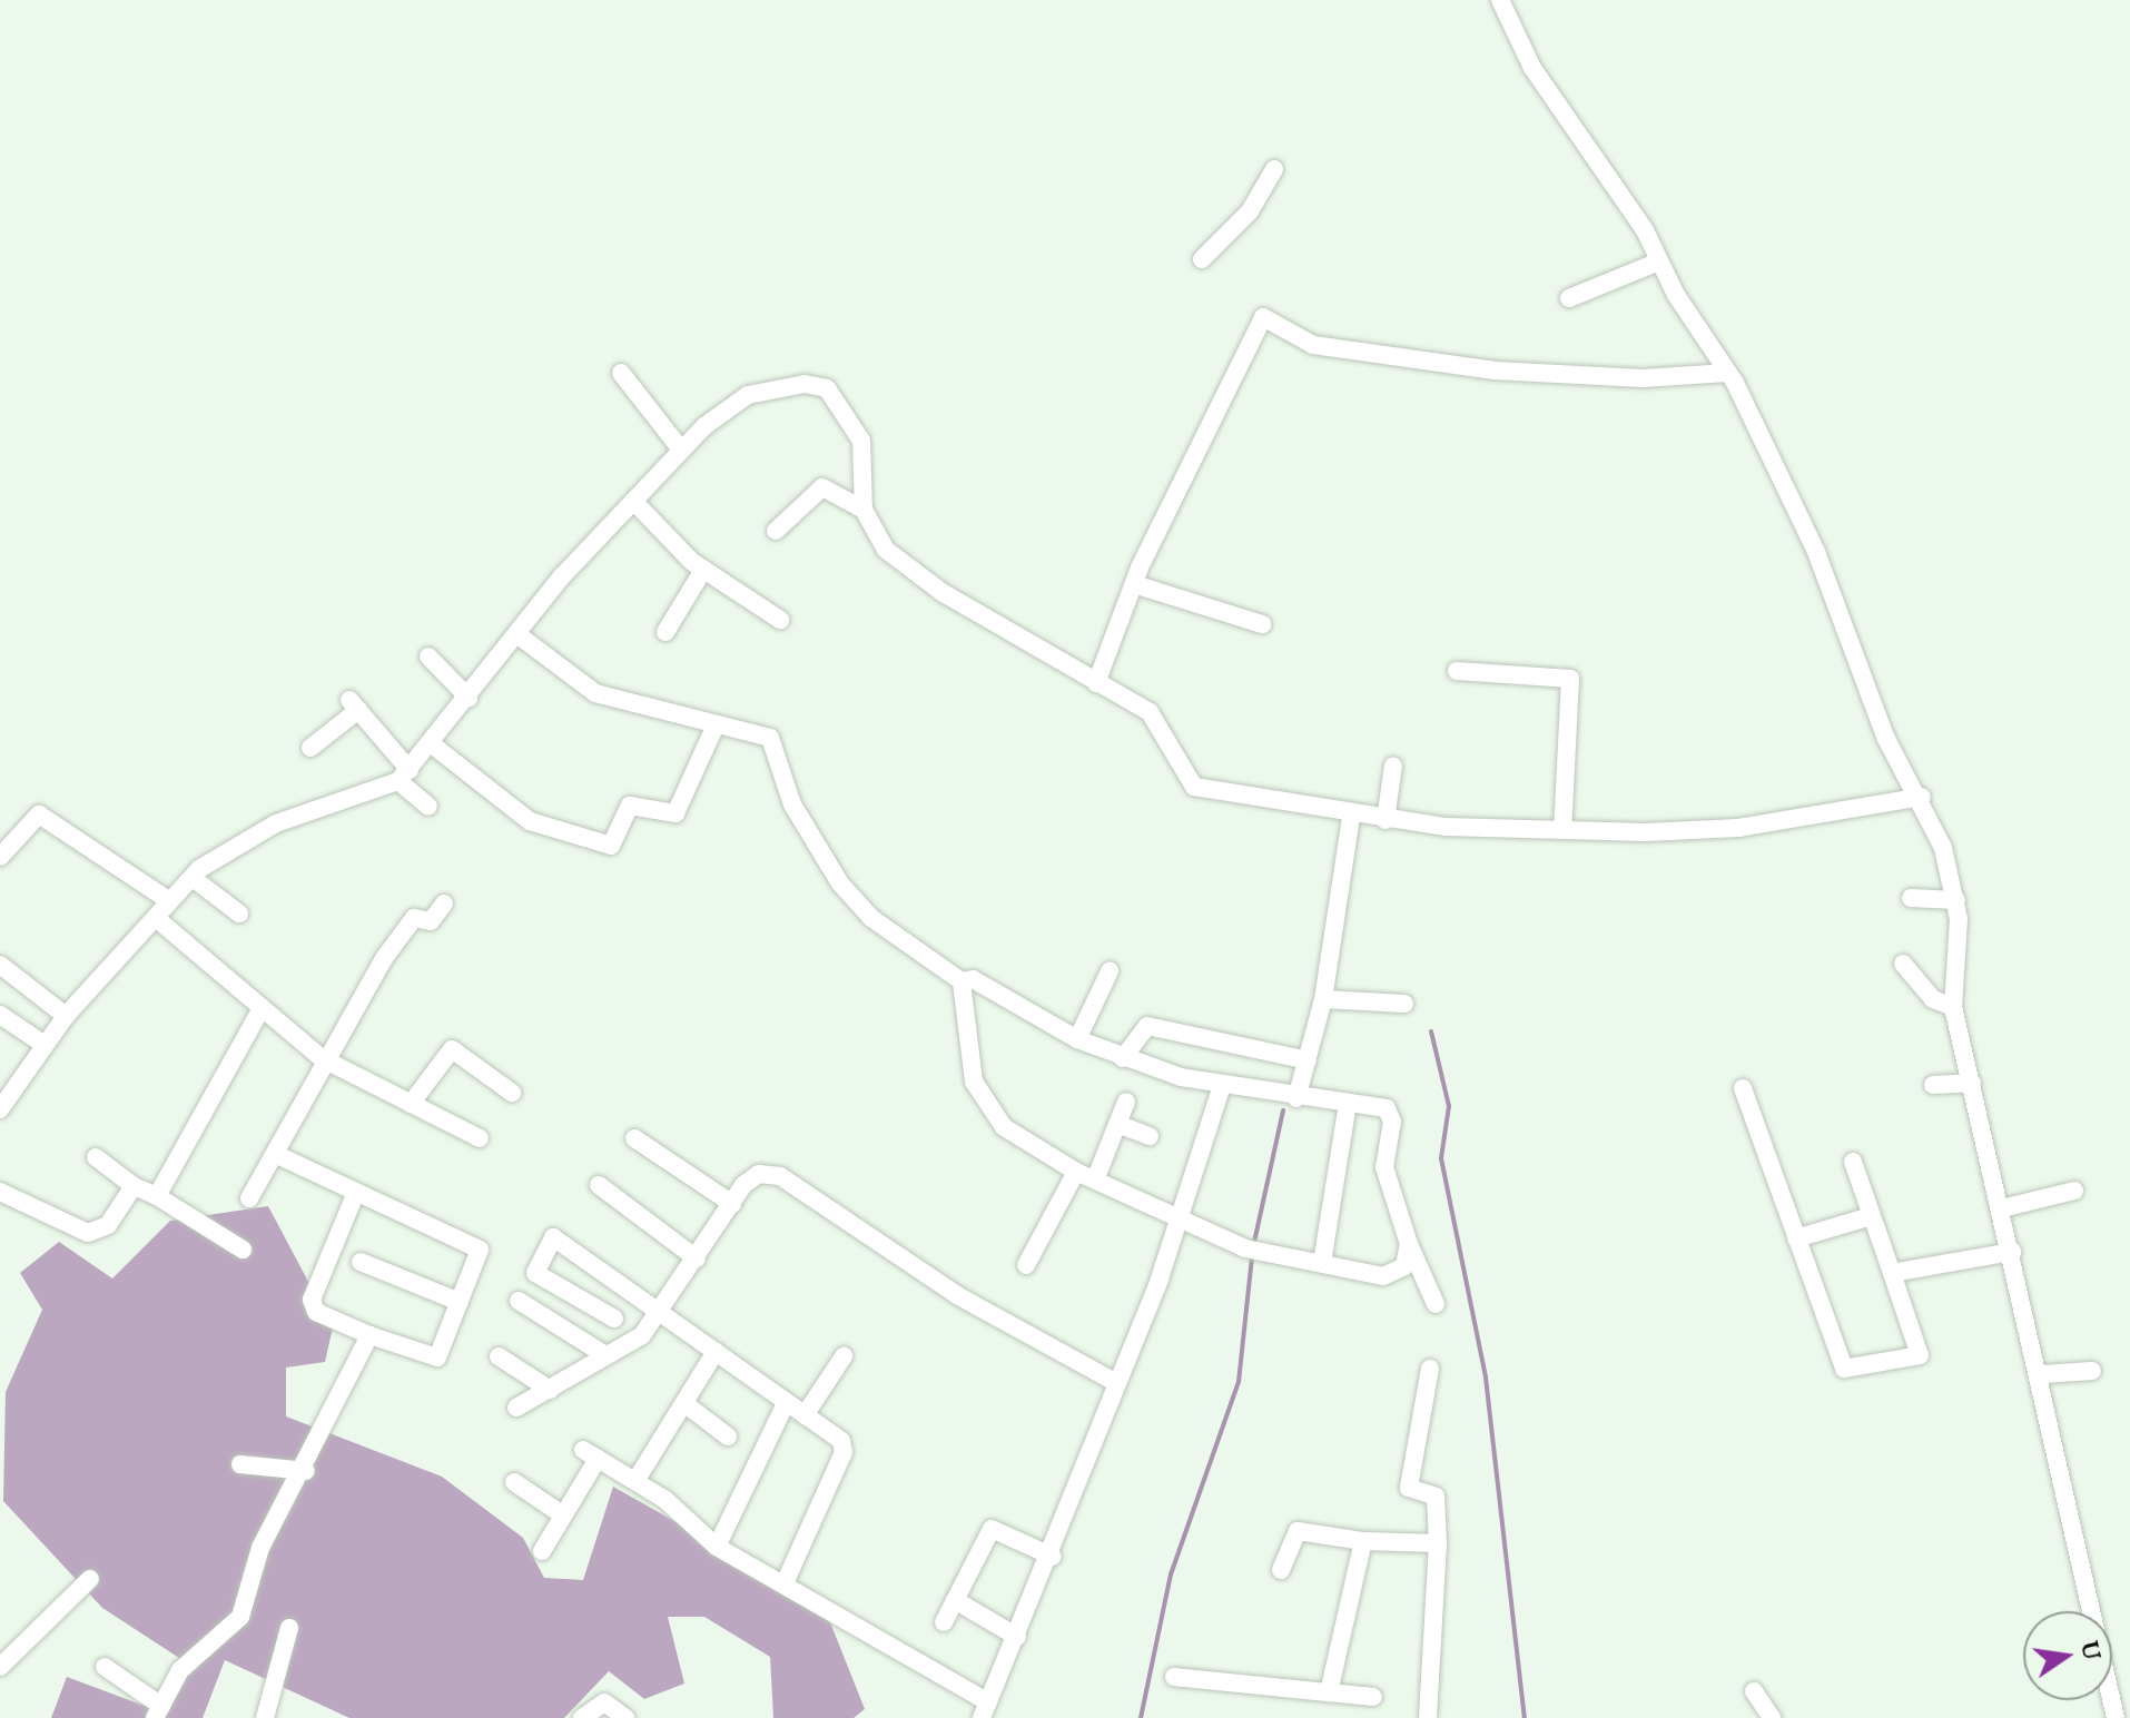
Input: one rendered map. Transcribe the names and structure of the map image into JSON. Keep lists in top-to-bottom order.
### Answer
{
  "north": "right"
}
